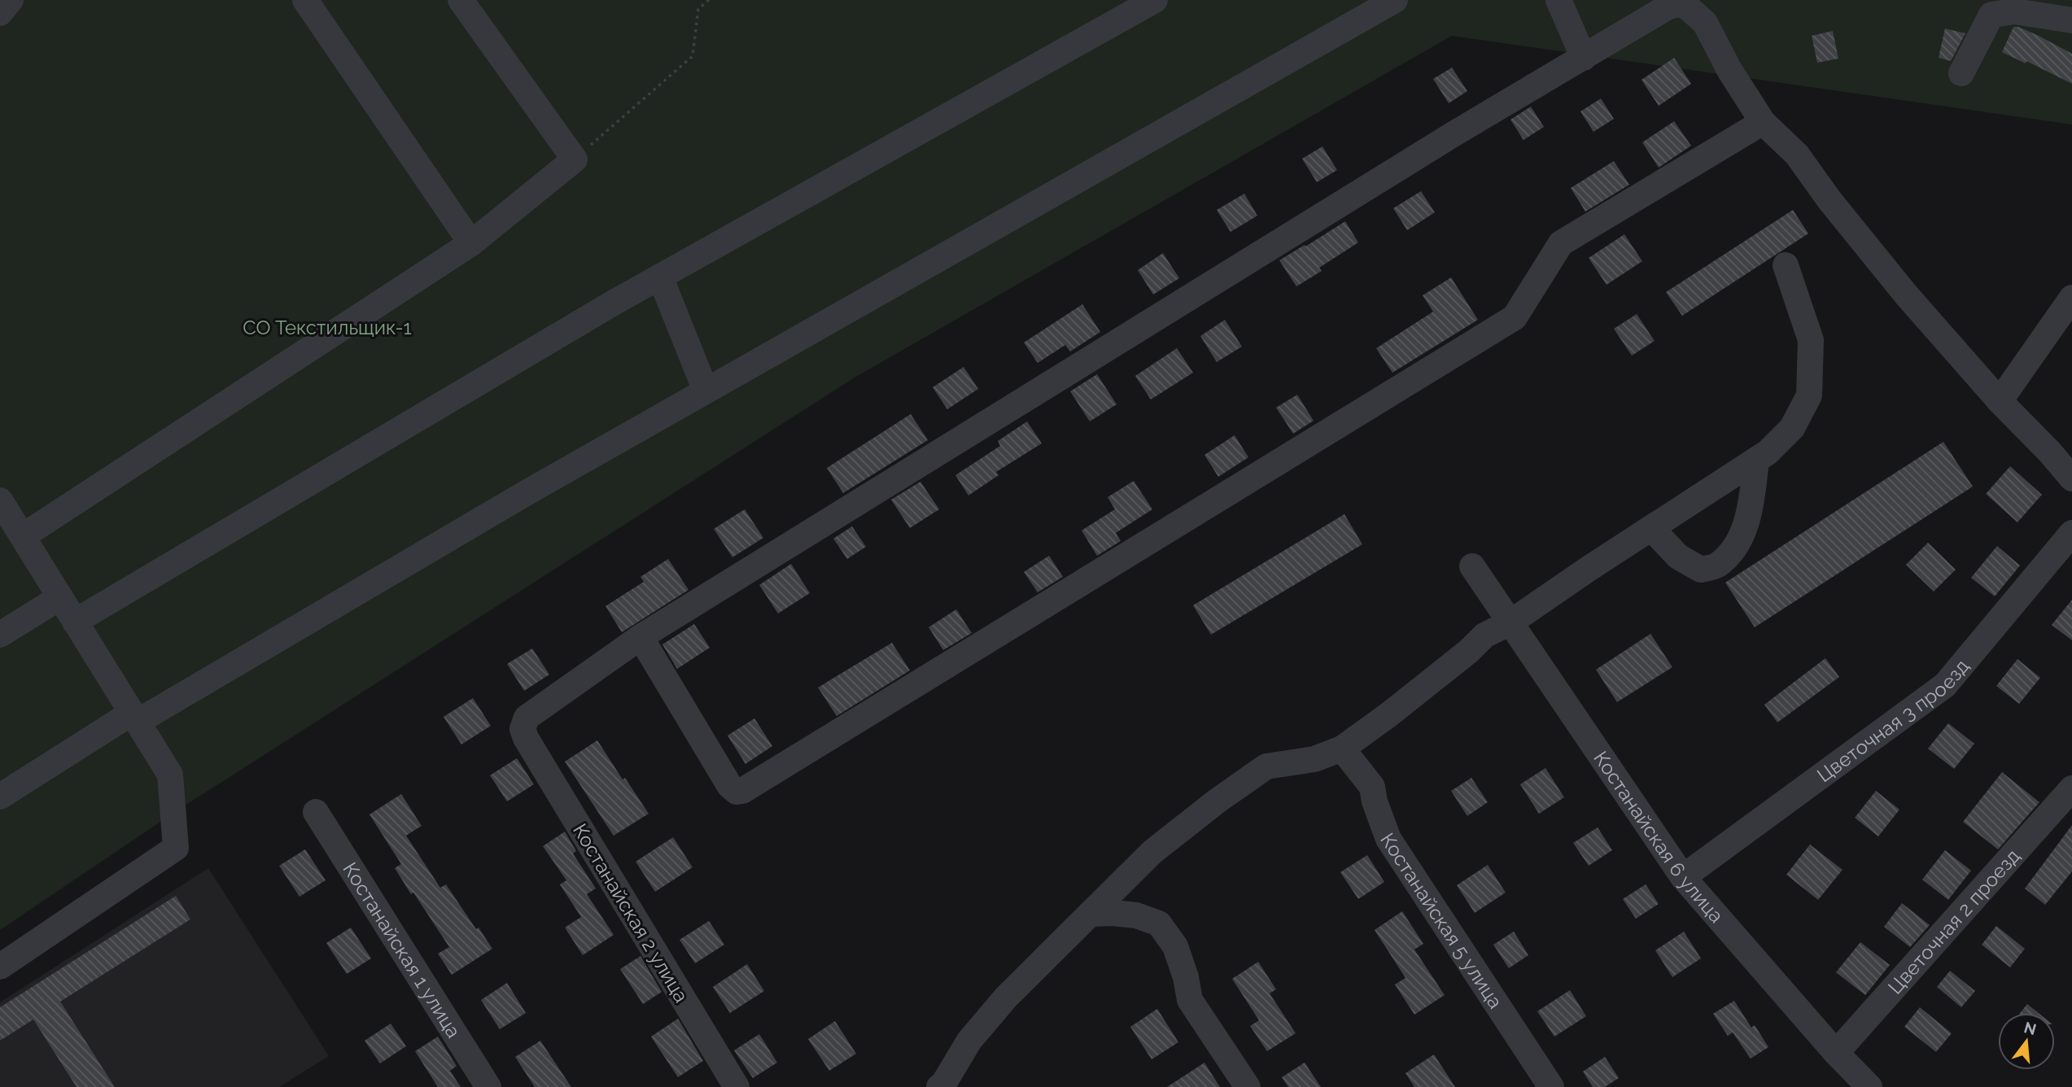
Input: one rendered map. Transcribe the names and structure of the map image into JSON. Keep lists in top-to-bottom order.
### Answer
{
  "streets": {
    "street": [
      "Цветочная 3 проезд",
      "Костанайская 6 улица",
      "Костанайская 2 улица",
      "Костанайская 5 улица",
      "Цветочная 2 проезд",
      "Костанайская 1 улица"
    ]
  },
  "crossings": [
    ["Цветочная 3 проезд", "Костанайская 6 улица"],
    ["Костанайская 6 улица", "Цветочная 2 проезд"]
  ],
  "parks": ["СО Текстильщик-1"],
  "north": "top"
}
